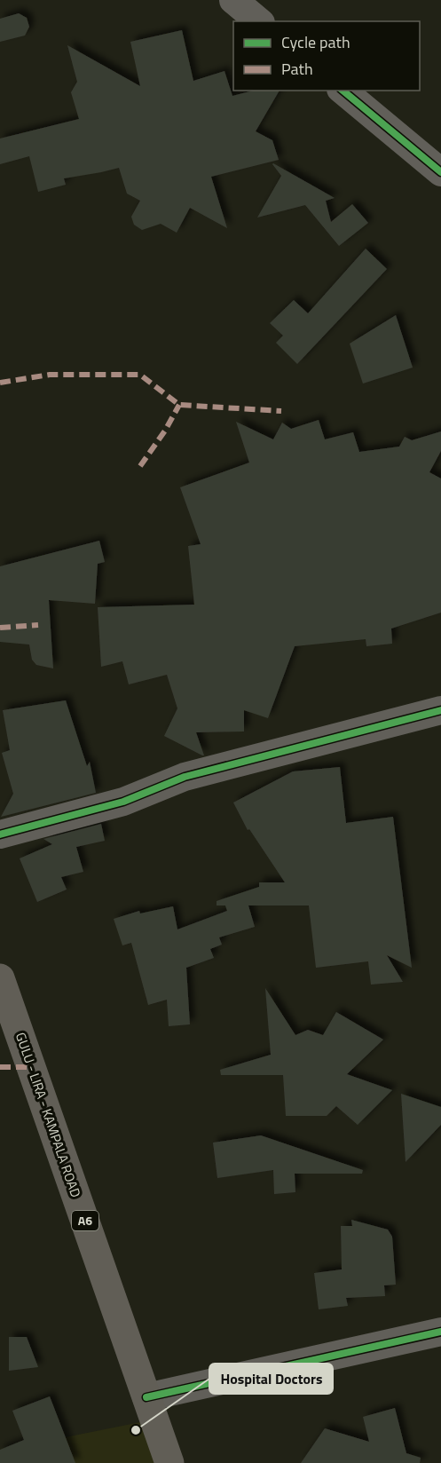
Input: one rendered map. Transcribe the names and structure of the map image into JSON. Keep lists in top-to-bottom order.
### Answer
{
  "streets": {
    "main road": ["GULU - LIRA - KAMPALA ROAD", "A6"]
  },
  "places": ["Hospital Doctors"],
  "legend": ["Cycle path", "Path"]
}
